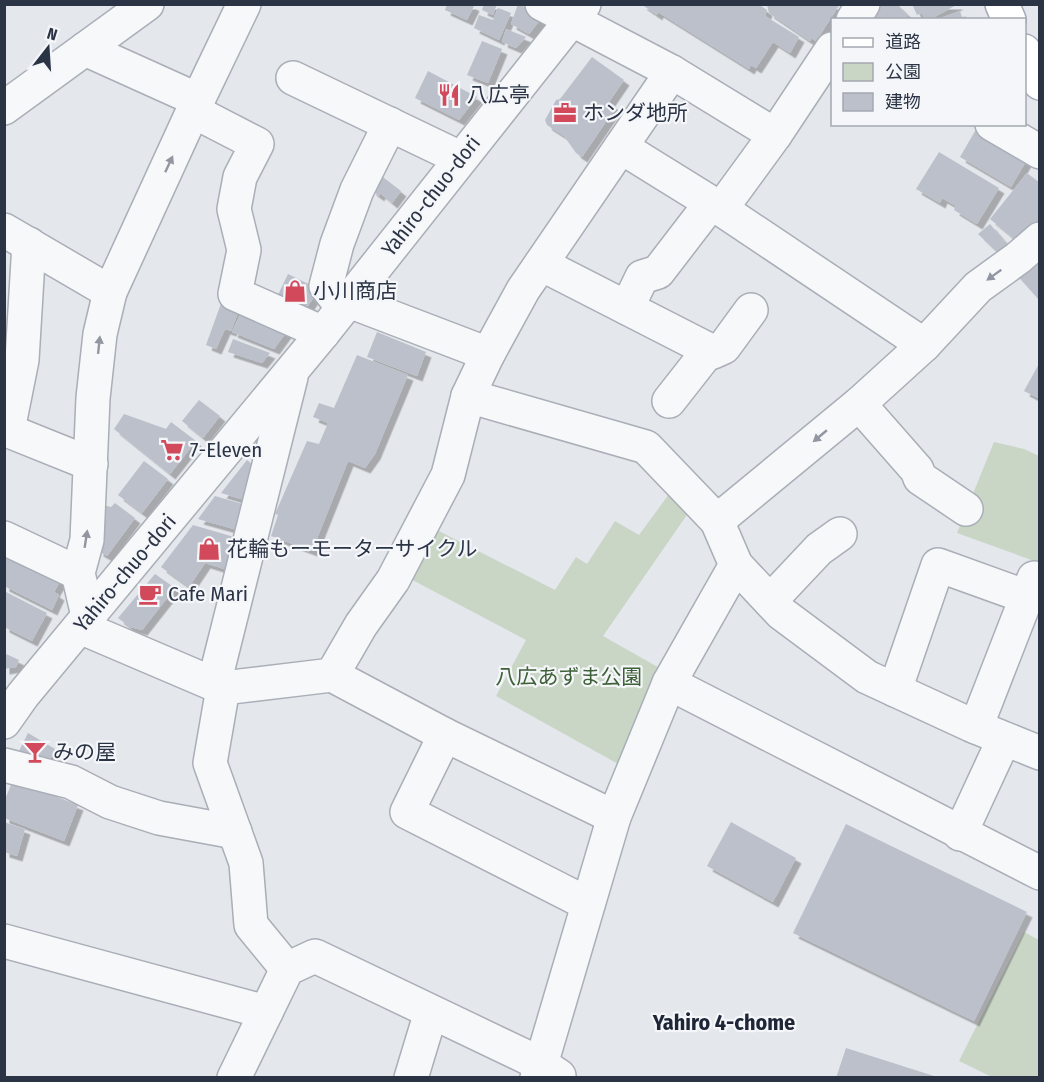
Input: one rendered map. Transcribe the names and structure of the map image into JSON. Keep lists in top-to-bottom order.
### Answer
{
  "streets": {
    "street": ["Yahiro-chuo-dori"]
  },
  "districts": ["Yahiro 4-chome"],
  "parks": ["八広あずま公園"],
  "places": {
    "restaurant": ["八広亭"],
    "office": ["ホンダ地所"],
    "shop": ["小川商店", "花輪もーモーターサイクル"],
    "supermarket": ["7-Eleven"],
    "cafe": ["Cafe Mari"],
    "bar": ["みの屋"]
  },
  "legend": ["道路", "公園", "建物"],
  "north": "top"
}
